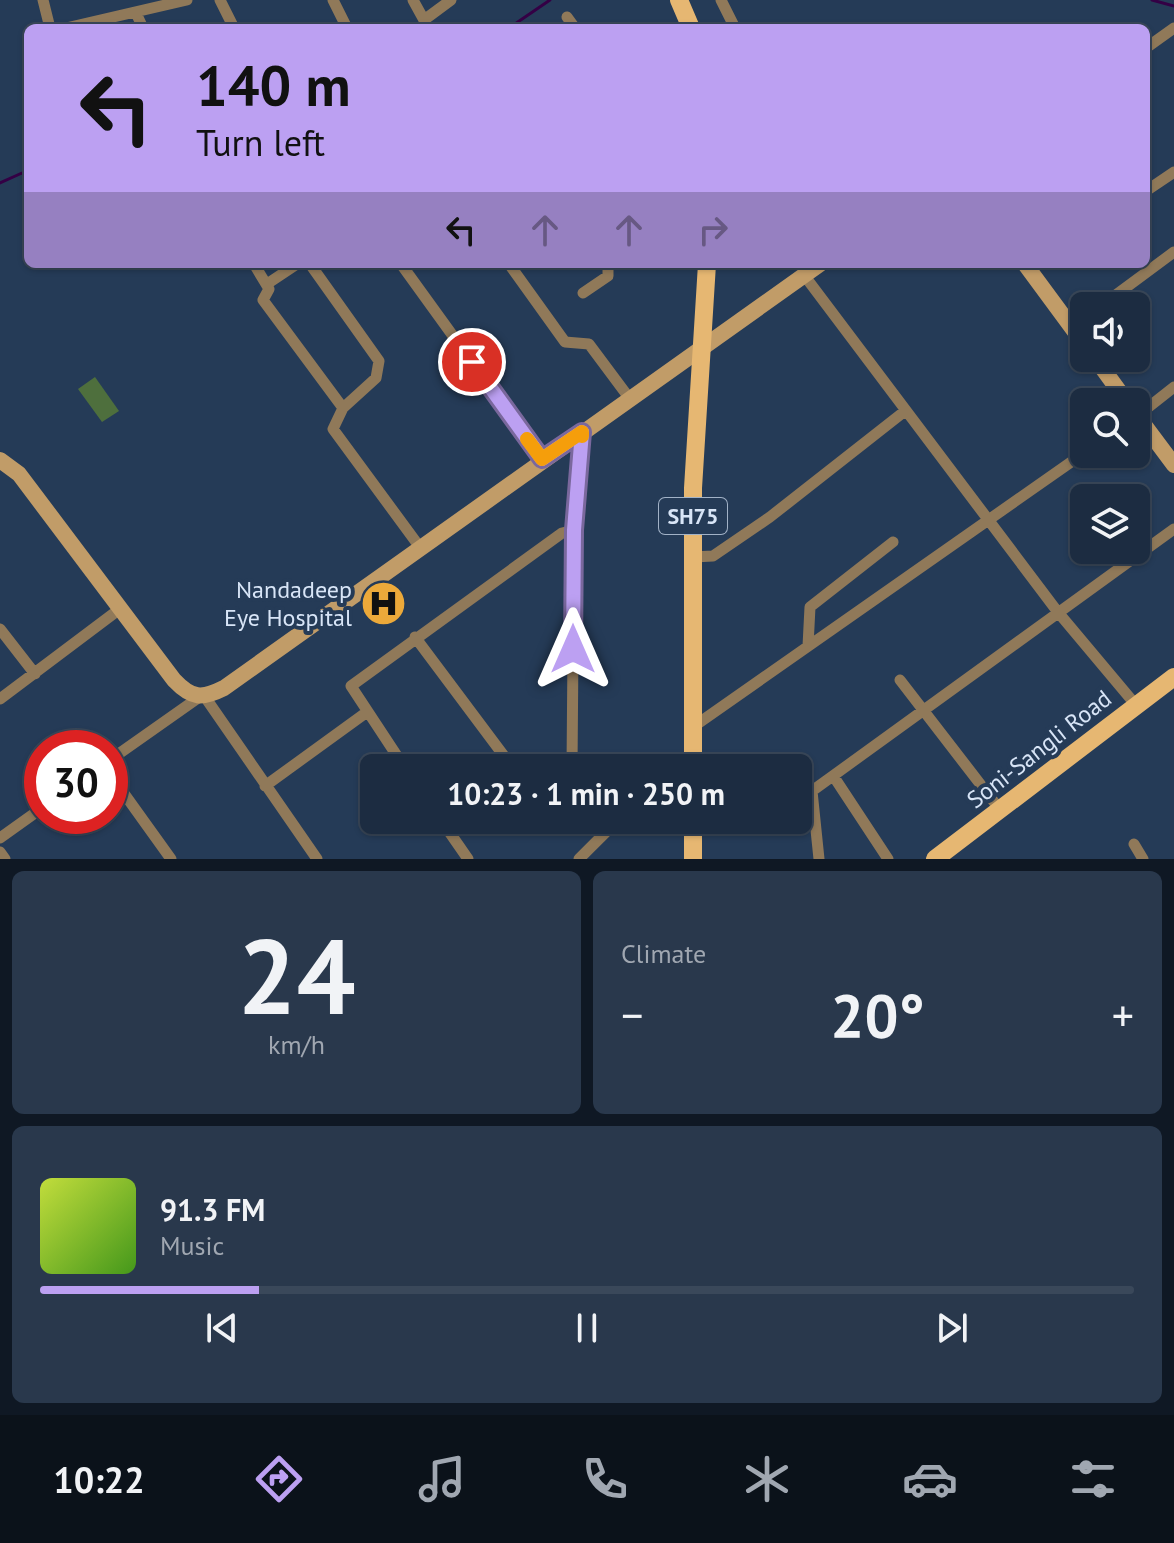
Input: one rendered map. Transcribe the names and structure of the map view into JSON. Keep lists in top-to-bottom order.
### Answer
{
  "streets": {
    "main road": ["SH75", "Soni-Sangli Road"]
  },
  "places": {
    "hospital": ["Nandadeep Eye Hospital"]
  },
  "page": {
    "turn": ["140 m", "Turn left"],
    "limit": "30",
    "trip": "10:23 · 1 min · 250 m",
    "tile": [
      ["24", "km/h"],
      "Climate"
    ],
    "heat": ["−", "20°", "+"],
    "song": ["91.3 FM", "Music"],
    "tabs": "10:22"
  }
}
